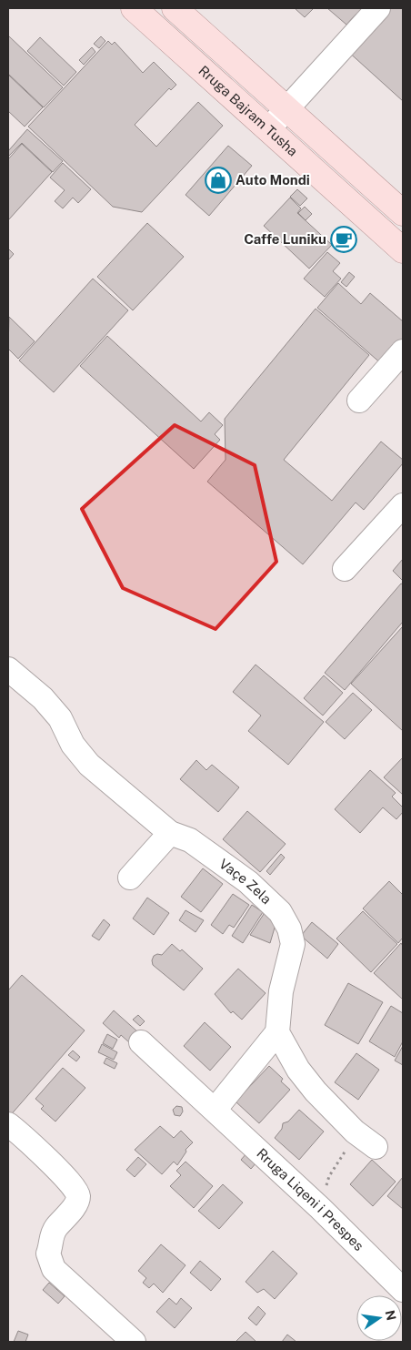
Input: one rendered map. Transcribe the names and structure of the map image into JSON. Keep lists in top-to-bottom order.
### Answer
{
  "streets": {
    "main road": ["Rruga Bajram Tusha"],
    "street": ["Vaçe Zela", "Rruga Liqeni i Prespes"]
  },
  "places": {
    "shop": ["Auto Mondi"],
    "cafe": ["Caffe Luniku"]
  },
  "north": "right"
}
